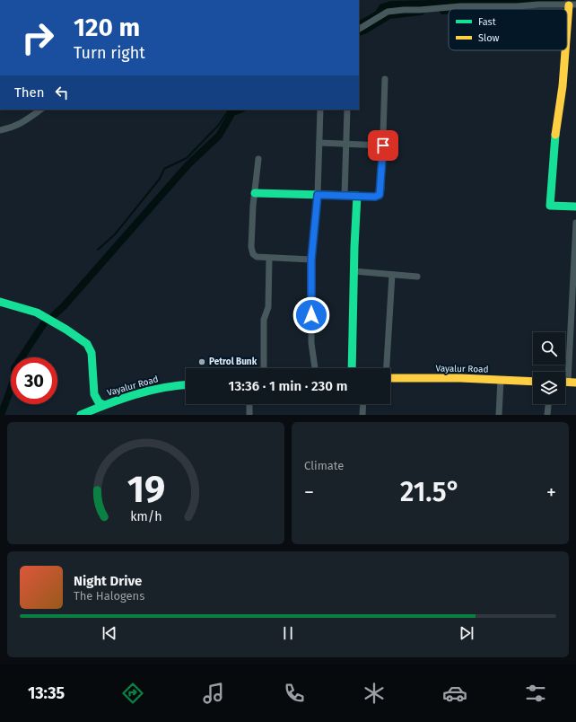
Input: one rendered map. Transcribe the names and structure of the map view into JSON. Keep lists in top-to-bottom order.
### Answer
{
  "streets": {
    "street": ["Vayalur Road"]
  },
  "places": ["Petrol Bunk"],
  "legend": ["Fast", "Slow"],
  "page": {
    "turn": ["120 m", "Turn right"],
    "then": "Then",
    "limit": "30",
    "trip": "13:36 · 1 min · 230 m",
    "tile": "Climate",
    "heat": ["−", "21.5°", "+"],
    "song": ["Night Drive", "The Halogens"],
    "tabs": "13:35",
    "gauge": ["19", "km/h"]
  }
}
